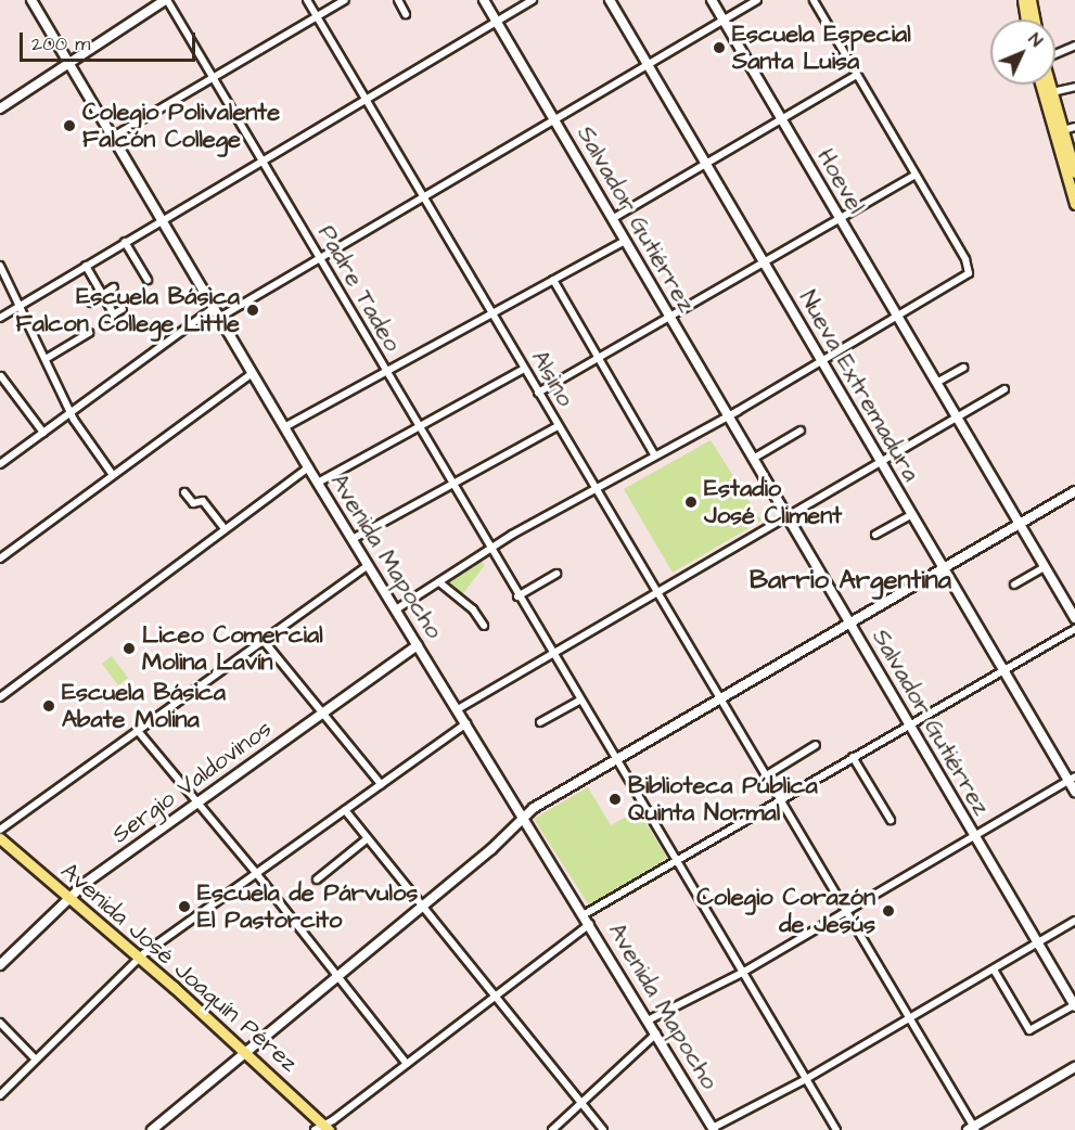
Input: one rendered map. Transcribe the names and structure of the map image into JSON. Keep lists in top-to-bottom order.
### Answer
{
  "streets": {
    "main road": [
      "Hoevel",
      "Salvador Gutiérrez",
      "Nueva Extremadura",
      "Avenida Mapocho",
      "Sergio Valdovinos",
      "Avenida José Joaquín Pérez"
    ],
    "street": ["Padre Tadeo", "Alsino"]
  },
  "crossings": [
    ["Avenida Mapocho", "Sergio Valdovinos"],
    ["Sergio Valdovinos", "Avenida José Joaquín Pérez"]
  ],
  "districts": ["Barrio Argentina"],
  "places": [
    "Escuela Especial Santa Luisa",
    "Colegio Polivalente Falcón College",
    "Escuela Básica Falcon College Little",
    "Estadio José Climent",
    "Liceo Comercial Molina Lavín",
    "Escuela Básica Abate Molina",
    "Biblioteca Pública Quinta Normal",
    "Escuela de Párvulos El Pastorcito",
    "Colegio Corazón de Jesús"
  ],
  "scale_bar": "200 m",
  "north": "top right"
}
